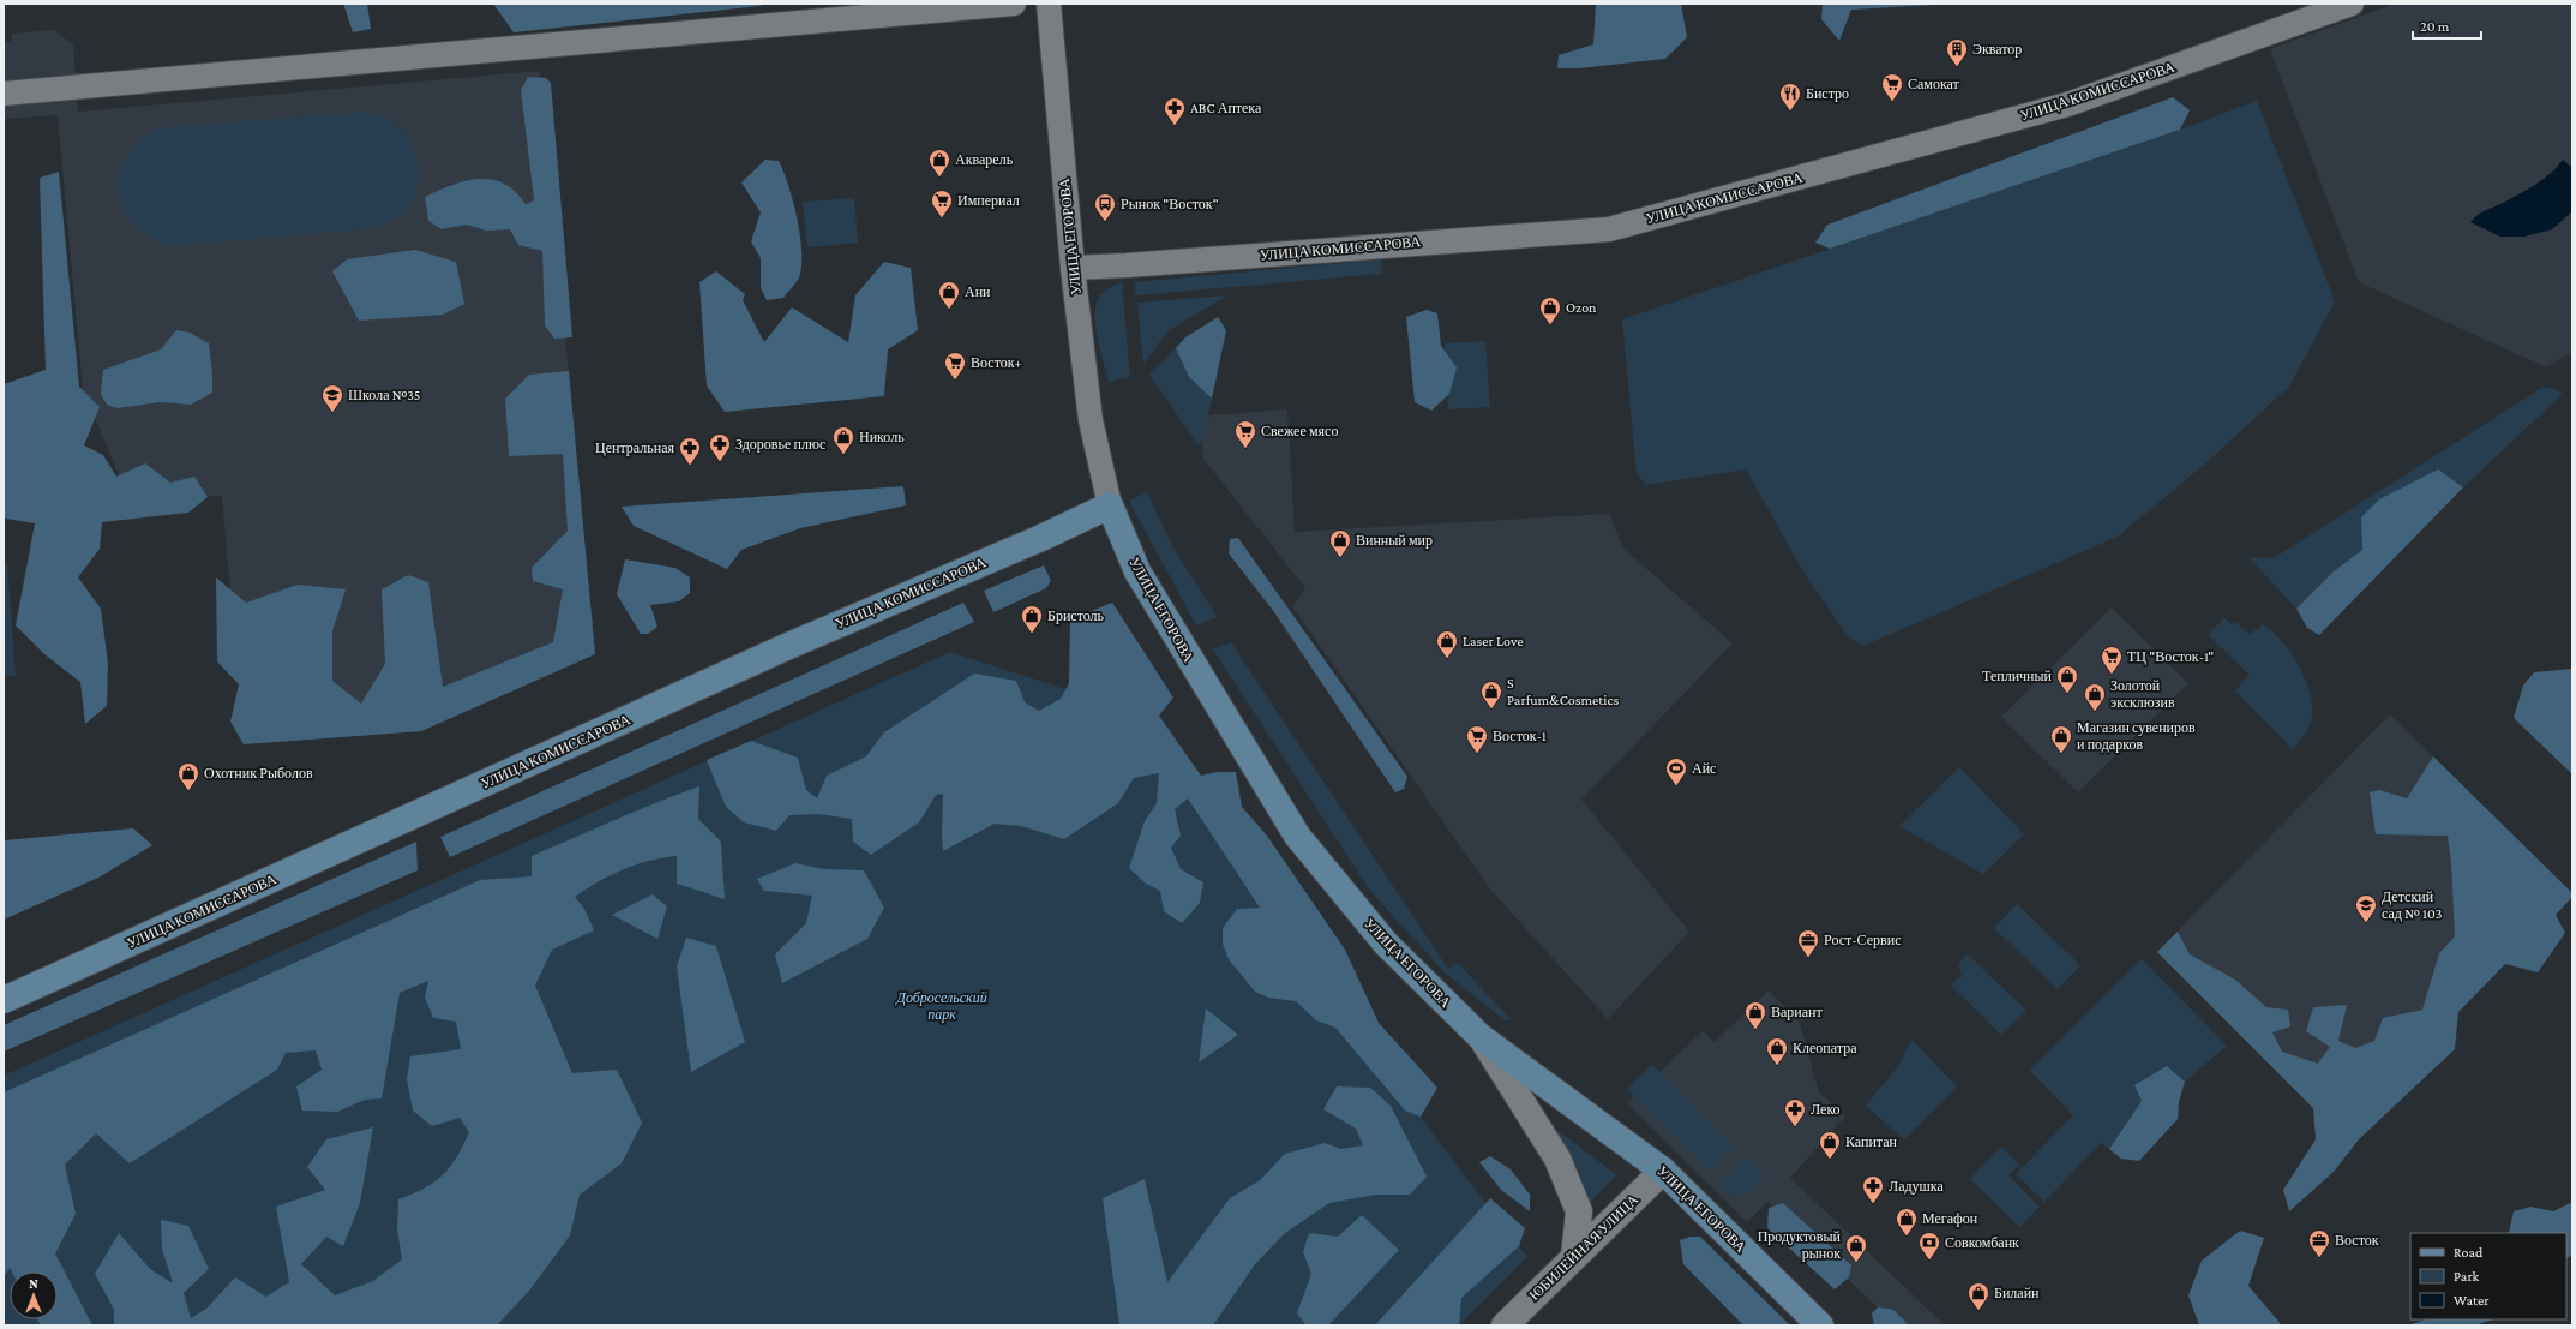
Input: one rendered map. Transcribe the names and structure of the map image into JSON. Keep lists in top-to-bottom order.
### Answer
{
  "streets": {
    "main road": ["УЛИЦА КОМИССАРОВА", "УЛИЦА ЕГОРОВА"],
    "street": ["ЮБИЛЕЙНАЯ УЛИЦА"]
  },
  "crossings": [
    ["УЛИЦА КОМИССАРОВА", "УЛИЦА ЕГОРОВА"],
    ["УЛИЦА ЕГОРОВА", "ЮБИЛЕЙНАЯ УЛИЦА"]
  ],
  "parks": ["Добросельский парк"],
  "places": {
    "building": ["Экватор"],
    "supermarket": [
      "Самокат",
      "Империал",
      "Восток+",
      "Свежее мясо",
      "ТЦ \"Восток-1\"",
      "Восток-1"
    ],
    "restaurant": ["Бистро"],
    "pharmacy": [
      "ABC Аптека",
      "Здоровье плюс",
      "Центральная",
      "Леко",
      "Ладушка"
    ],
    "shop": [
      "Акварель",
      "Ани",
      "Ozon",
      "Николь",
      "Винный мир",
      "Бристоль",
      "Laser Love",
      "Тепличный",
      "S Parfum&Cosmetics",
      "Золотой эксклюзив",
      "Магазин сувениров и подарков",
      "Охотник Рыболов",
      "Вариант",
      "Клеопатра",
      "Капитан",
      "Мегафон",
      "Продуктовый рынок",
      "Билайн"
    ],
    "bus stop": ["Рынок \"Восток\""],
    "school or university": ["Школа №35", "Детский сад № 103"],
    "sports": ["Айс"],
    "office": ["Рост-Сервис", "Восток"],
    "bank": ["Совкомбанк"]
  },
  "legend": ["Road", "Park", "Water"],
  "scale_bar": "20 m",
  "north": "top"
}
